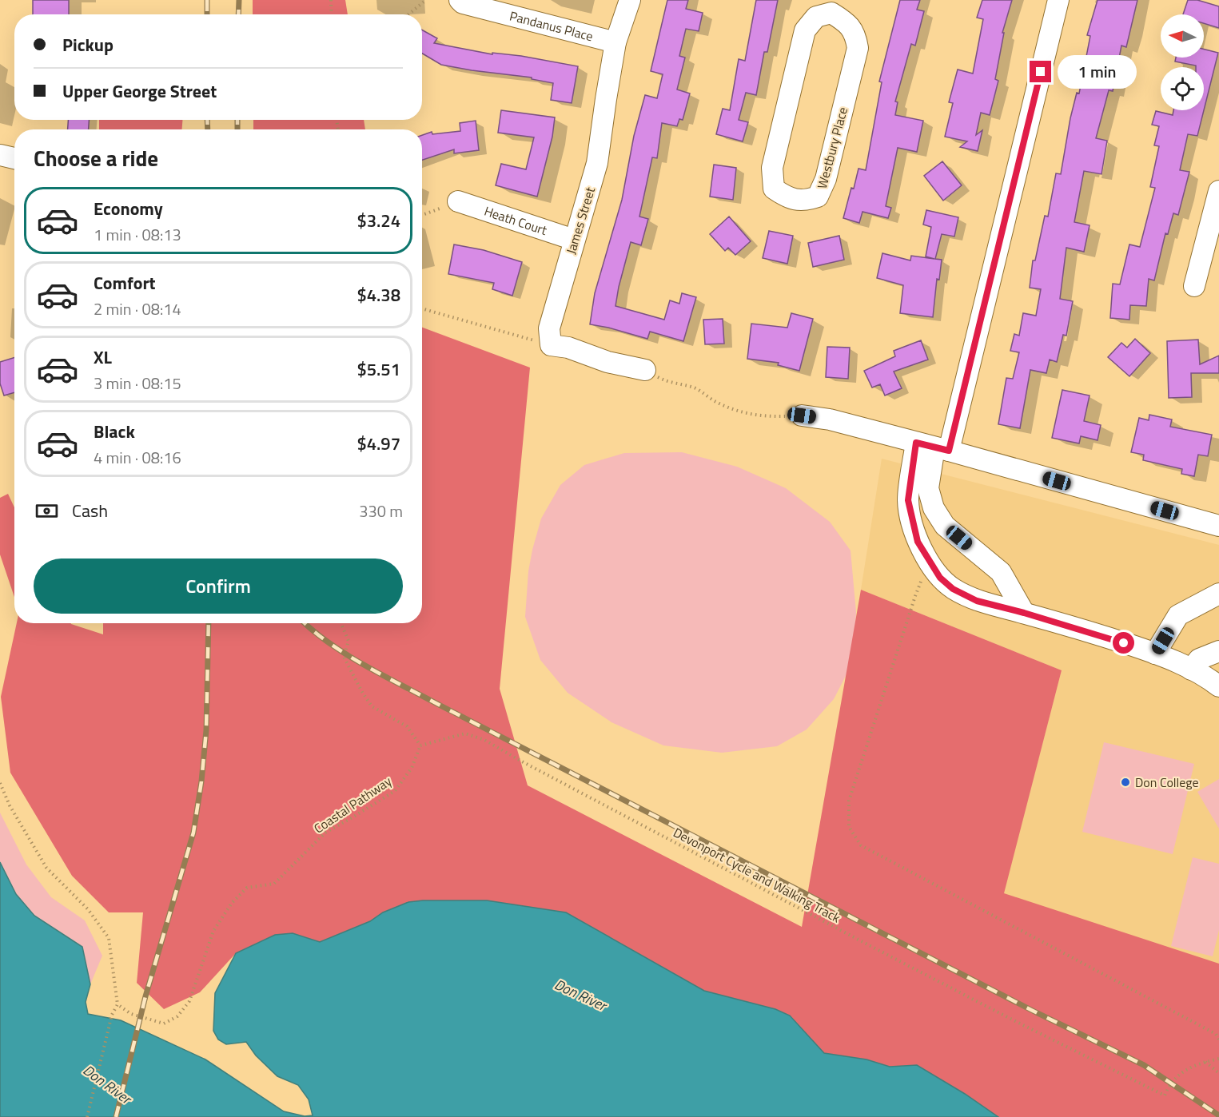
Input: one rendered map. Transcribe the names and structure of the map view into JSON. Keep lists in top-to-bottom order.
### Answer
{
  "streets": {
    "street": [
      "Pandanus Place",
      "Westbury Place",
      "Heath Court",
      "James Street"
    ],
    "path": ["Coastal Pathway", "Devonport Cycle and Walking Track"]
  },
  "crossings": [
    ["Pandanus Place", "James Street"],
    ["Heath Court", "James Street"],
    ["Coastal Pathway", "Devonport Cycle and Walking Track"]
  ],
  "water": ["Don River"],
  "places": ["Don College"],
  "north": "left",
  "page": {
    "banner": ["Pickup", "Upper George Street"],
    "bubble": "1 min",
    "heading": "Choose a ride",
    "list": [
      {
        "name": "Economy",
        "note": "1 min · 08:13",
        "value": "$3.24"
      },
      {
        "name": "Comfort",
        "note": "2 min · 08:14",
        "value": "$4.38"
      },
      {
        "name": "XL",
        "note": "3 min · 08:15",
        "value": "$5.51"
      },
      {
        "name": "Black",
        "note": "4 min · 08:16",
        "value": "$4.97"
      }
    ],
    "pay": ["Cash", "330 m"],
    "buttons": "Confirm"
  }
}
